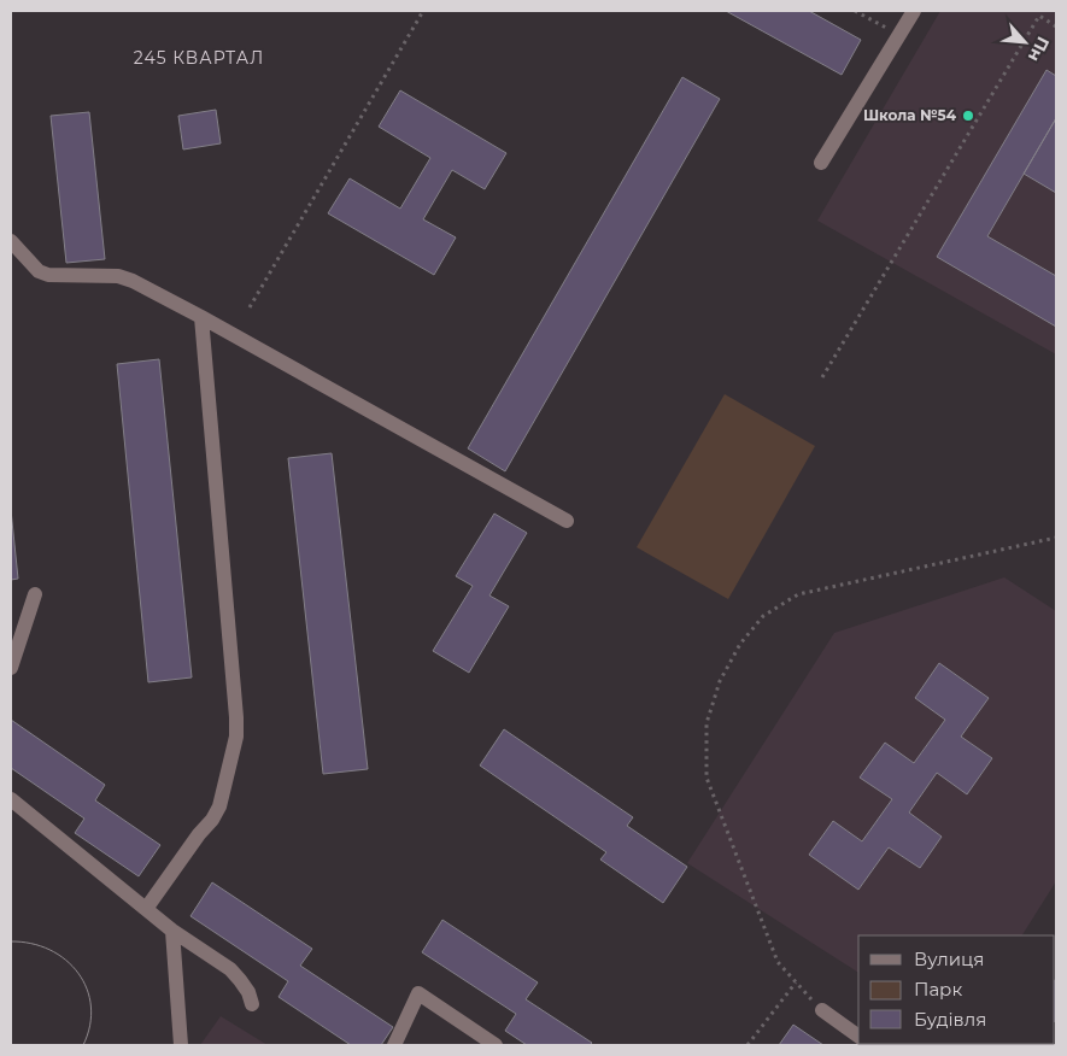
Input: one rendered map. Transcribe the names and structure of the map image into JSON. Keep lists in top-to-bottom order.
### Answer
{
  "districts": ["245 КВАРТАЛ"],
  "places": ["Школа №54"],
  "legend": ["Вулиця", "Парк", "Будівля"],
  "north": "bottom right"
}
